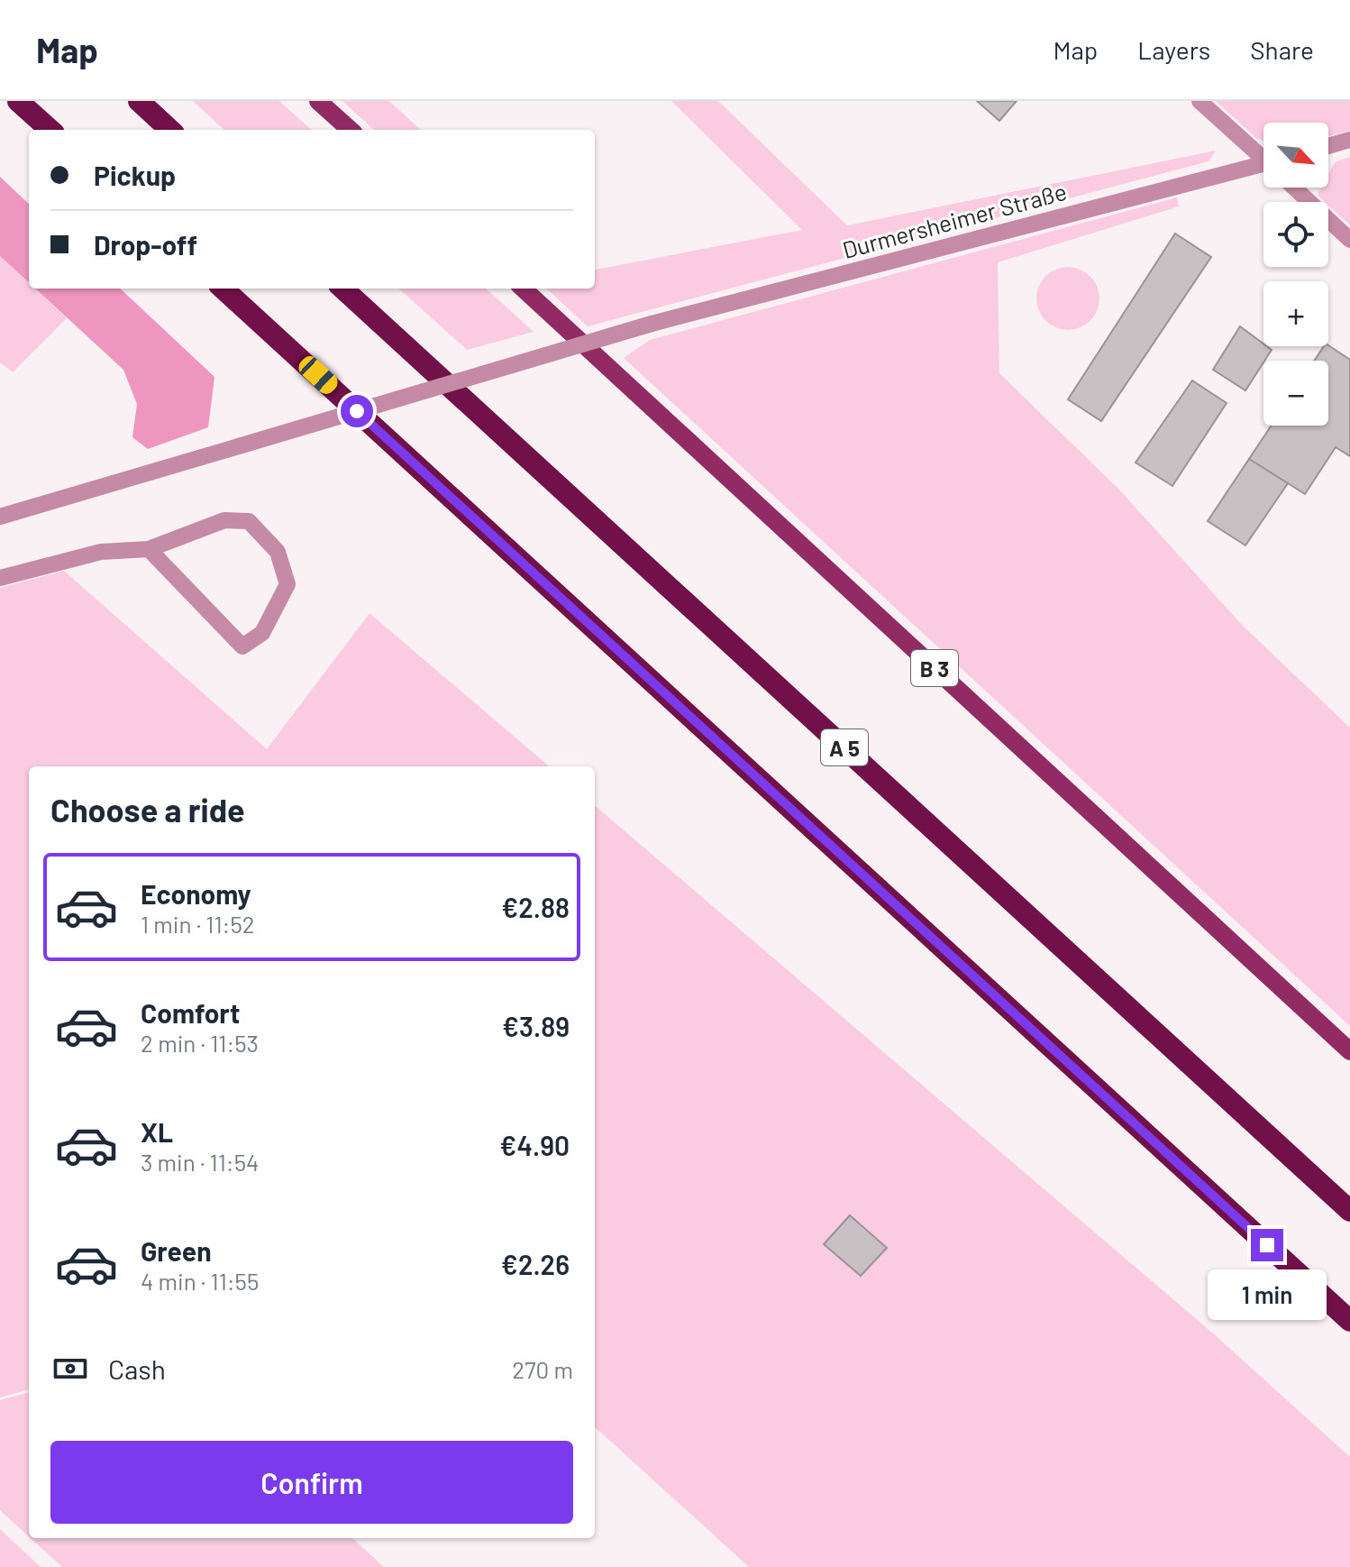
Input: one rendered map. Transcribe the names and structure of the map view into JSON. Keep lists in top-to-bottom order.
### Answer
{
  "streets": {
    "highway": ["A 5"],
    "main road": ["B 3"],
    "lane": ["Durmersheimer Straße"]
  },
  "north": "bottom right",
  "page": {
    "header": "Map",
    "nav": ["Map", "Layers", "Share"],
    "map_buttons": ["+", "−"],
    "banner": ["Pickup", "Drop-off"],
    "heading": "Choose a ride",
    "list": [
      {
        "name": "Economy",
        "note": "1 min · 11:52",
        "value": "€2.88"
      },
      {
        "name": "Comfort",
        "note": "2 min · 11:53",
        "value": "€3.89"
      },
      {
        "name": "XL",
        "note": "3 min · 11:54",
        "value": "€4.90"
      },
      {
        "name": "Green",
        "note": "4 min · 11:55",
        "value": "€2.26"
      }
    ],
    "bubble": "1 min",
    "pay": ["Cash", "270 m"],
    "buttons": "Confirm"
  }
}
